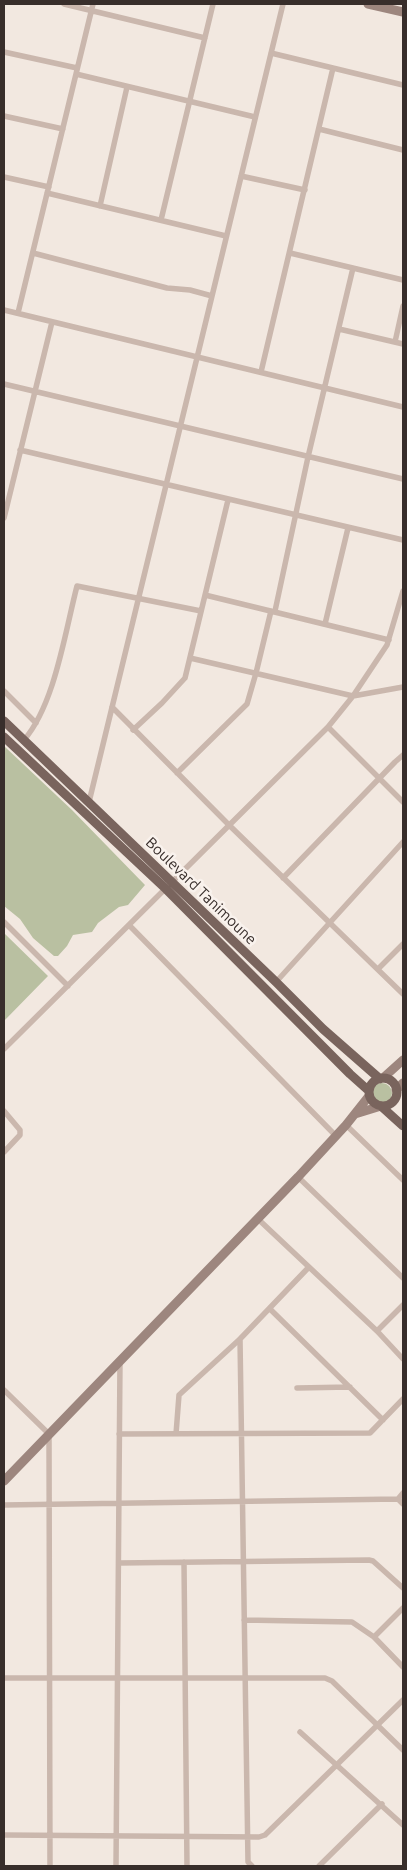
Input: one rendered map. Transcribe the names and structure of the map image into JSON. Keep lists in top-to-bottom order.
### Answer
{
  "streets": {
    "main road": ["Boulevard Tanimoune"]
  }
}
